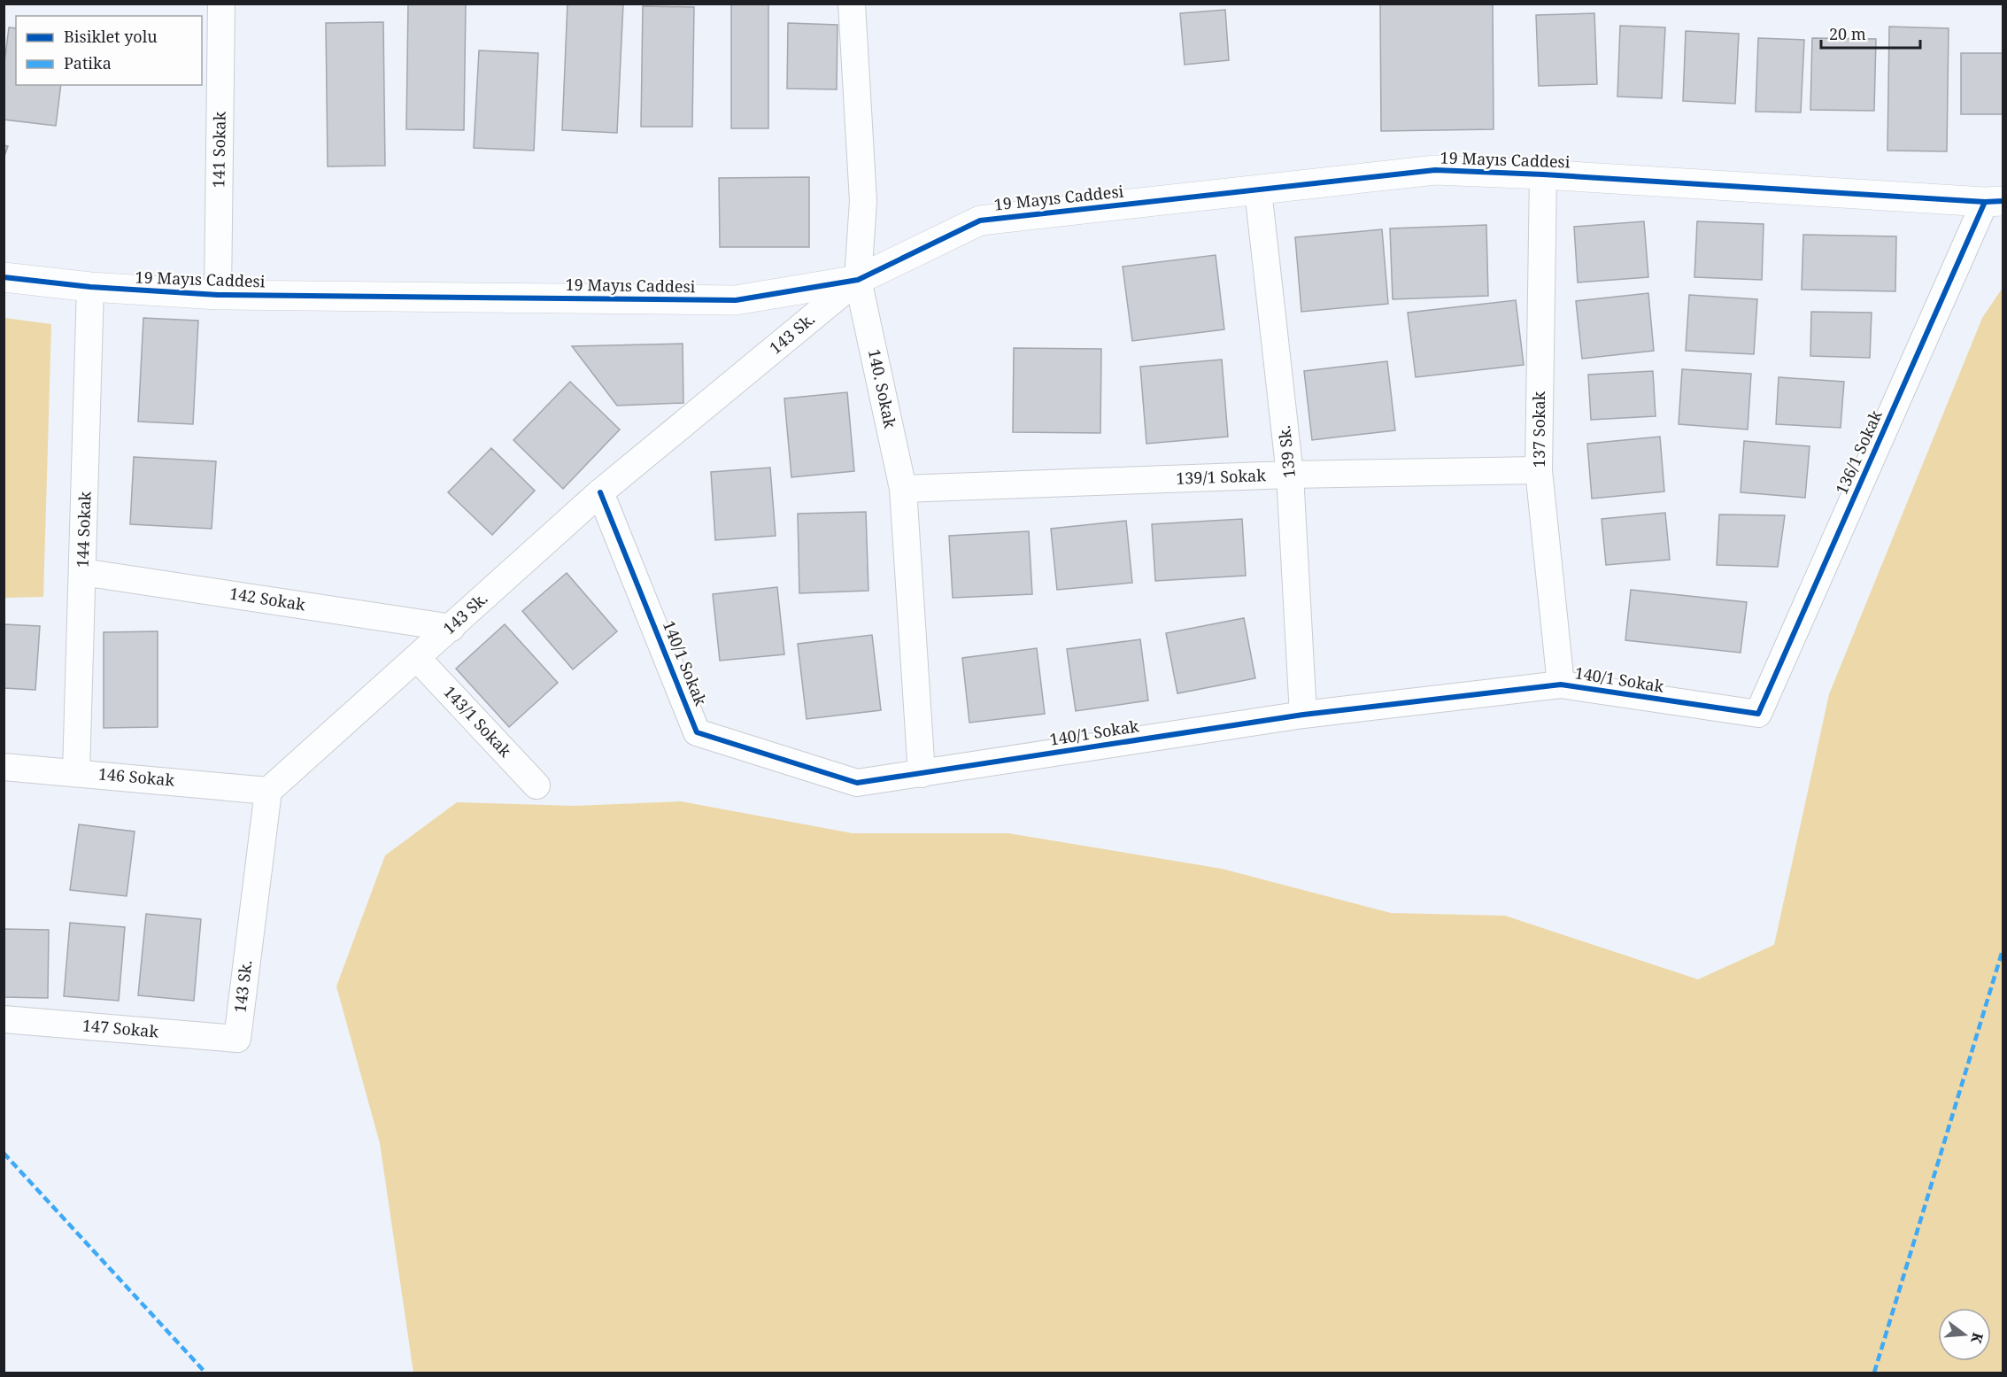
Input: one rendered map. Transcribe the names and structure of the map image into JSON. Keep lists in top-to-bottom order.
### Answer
{
  "streets": {
    "street": [
      "141 Sokak",
      "19 Mayıs Caddesi",
      "143 Sk.",
      "140. Sokak",
      "137 Sokak",
      "139 Sk.",
      "136/1 Sokak",
      "139/1 Sokak",
      "144 Sokak",
      "142 Sokak",
      "140/1 Sokak",
      "143/1 Sokak",
      "146 Sokak",
      "147 Sokak"
    ]
  },
  "crossings": [
    ["141 Sokak", "19 Mayıs Caddesi"],
    ["19 Mayıs Caddesi", "143 Sk."],
    ["19 Mayıs Caddesi", "140. Sokak"],
    ["19 Mayıs Caddesi", "137 Sokak"],
    ["19 Mayıs Caddesi", "139 Sk."],
    ["19 Mayıs Caddesi", "136/1 Sokak"],
    ["19 Mayıs Caddesi", "144 Sokak"],
    ["143 Sk.", "140. Sokak"],
    ["143 Sk.", "142 Sokak"],
    ["143 Sk.", "140/1 Sokak"],
    ["143 Sk.", "143/1 Sokak"],
    ["143 Sk.", "146 Sokak"],
    ["143 Sk.", "147 Sokak"],
    ["140. Sokak", "139/1 Sokak"],
    ["140. Sokak", "140/1 Sokak"],
    ["137 Sokak", "139/1 Sokak"],
    ["137 Sokak", "140/1 Sokak"],
    ["139 Sk.", "139/1 Sokak"],
    ["139 Sk.", "140/1 Sokak"],
    ["136/1 Sokak", "140/1 Sokak"],
    ["144 Sokak", "142 Sokak"],
    ["144 Sokak", "146 Sokak"]
  ],
  "legend": ["Bisiklet yolu", "Patika"],
  "scale_bar": "20 m",
  "north": "right"
}
